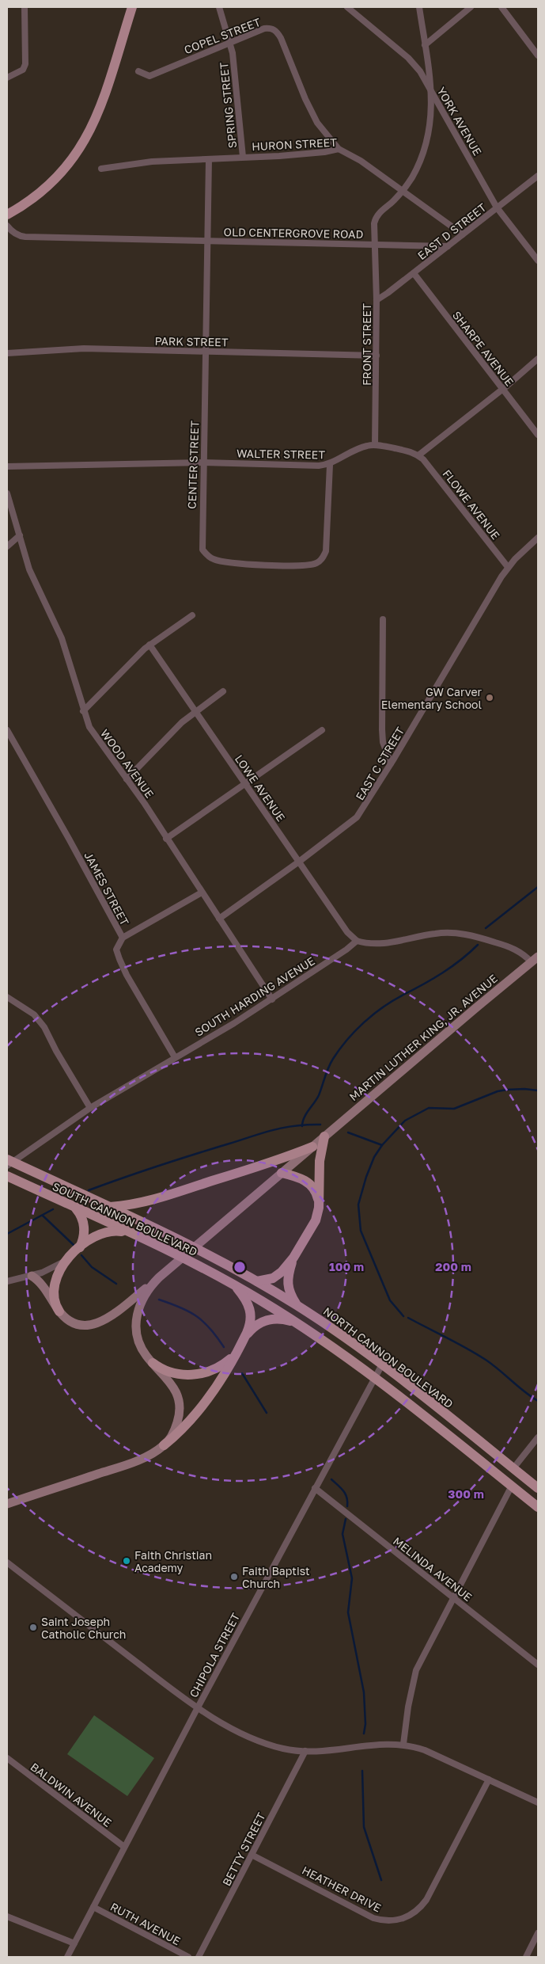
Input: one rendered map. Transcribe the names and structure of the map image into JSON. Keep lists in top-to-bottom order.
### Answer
{
  "streets": {
    "main road": ["MARTIN LUTHER KING, JR. AVENUE", "SOUTH CANNON BOULEVARD", "NORTH CANNON BOULEVARD"],
    "street": [
      "COPEL STREET",
      "SPRING STREET",
      "YORK AVENUE",
      "HURON STREET",
      "EAST D STREET",
      "OLD CENTERGROVE ROAD",
      "PARK STREET",
      "FRONT STREET",
      "SHARPE AVENUE",
      "WALTER STREET",
      "CENTER STREET",
      "FLOWE AVENUE",
      "WOOD AVENUE",
      "EAST C STREET",
      "LOWE AVENUE",
      "JAMES STREET",
      "SOUTH HARDING AVENUE",
      "MELINDA AVENUE",
      "CHIPOLA STREET",
      "BALDWIN AVENUE",
      "BETTY STREET",
      "HEATHER DRIVE",
      "RUTH AVENUE"
    ]
  },
  "crossings": [
    ["COPEL STREET", "SPRING STREET"],
    ["COPEL STREET", "HURON STREET"],
    ["SPRING STREET", "HURON STREET"],
    ["YORK AVENUE", "EAST D STREET"],
    ["YORK AVENUE", "OLD CENTERGROVE ROAD"],
    ["HURON STREET", "EAST D STREET"],
    ["HURON STREET", "OLD CENTERGROVE ROAD"],
    ["HURON STREET", "CENTER STREET"],
    ["EAST D STREET", "FRONT STREET"],
    ["EAST D STREET", "SHARPE AVENUE"],
    ["OLD CENTERGROVE ROAD", "FRONT STREET"],
    ["OLD CENTERGROVE ROAD", "CENTER STREET"],
    ["PARK STREET", "FRONT STREET"],
    ["PARK STREET", "CENTER STREET"],
    ["FRONT STREET", "WALTER STREET"],
    ["WALTER STREET", "CENTER STREET"],
    ["WALTER STREET", "FLOWE AVENUE"],
    ["FLOWE AVENUE", "EAST C STREET"],
    ["WOOD AVENUE", "EAST C STREET"],
    ["WOOD AVENUE", "SOUTH HARDING AVENUE"],
    ["EAST C STREET", "LOWE AVENUE"],
    ["LOWE AVENUE", "SOUTH HARDING AVENUE"],
    ["JAMES STREET", "SOUTH HARDING AVENUE"],
    ["SOUTH HARDING AVENUE", "SOUTH CANNON BOULEVARD"],
    ["SOUTH CANNON BOULEVARD", "NORTH CANNON BOULEVARD"],
    ["NORTH CANNON BOULEVARD", "CHIPOLA STREET"],
    ["MELINDA AVENUE", "CHIPOLA STREET"],
    ["CHIPOLA STREET", "BALDWIN AVENUE"],
    ["CHIPOLA STREET", "RUTH AVENUE"],
    ["BETTY STREET", "HEATHER DRIVE"]
  ],
  "places": [
    "GW Carver Elementary School",
    "Faith Christian Academy",
    "Faith Baptist Church",
    "Saint Joseph Catholic Church"
  ],
  "rings": ["100 m", "200 m", "300 m"]
}
